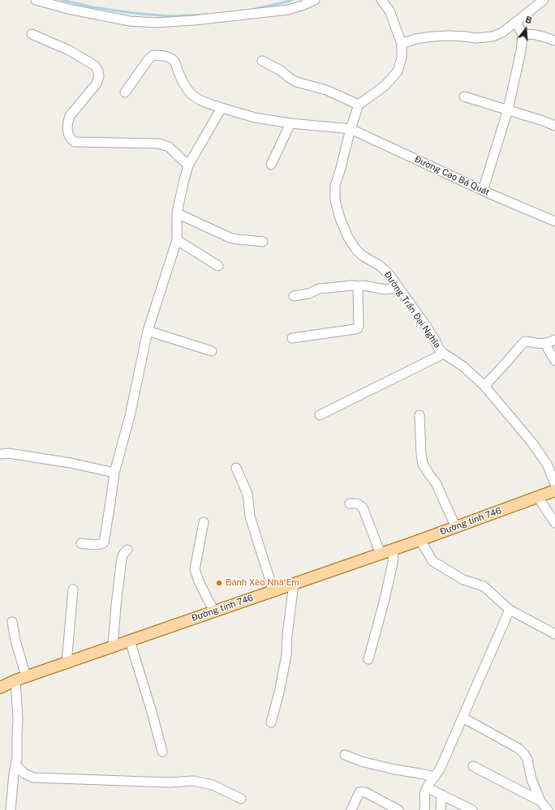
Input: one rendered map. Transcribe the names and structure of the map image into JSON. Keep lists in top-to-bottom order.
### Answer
{
  "streets": {
    "main road": ["Đường tỉnh 746"],
    "street": ["Đường Cao Bá Quát", "Đường Trần Đại Nghĩa"]
  },
  "crossings": [
    ["Đường Cao Bá Quát", "Đường Trần Đại Nghĩa"]
  ],
  "places": ["Bánh Xèo Nhà Em"],
  "north": "top"
}
